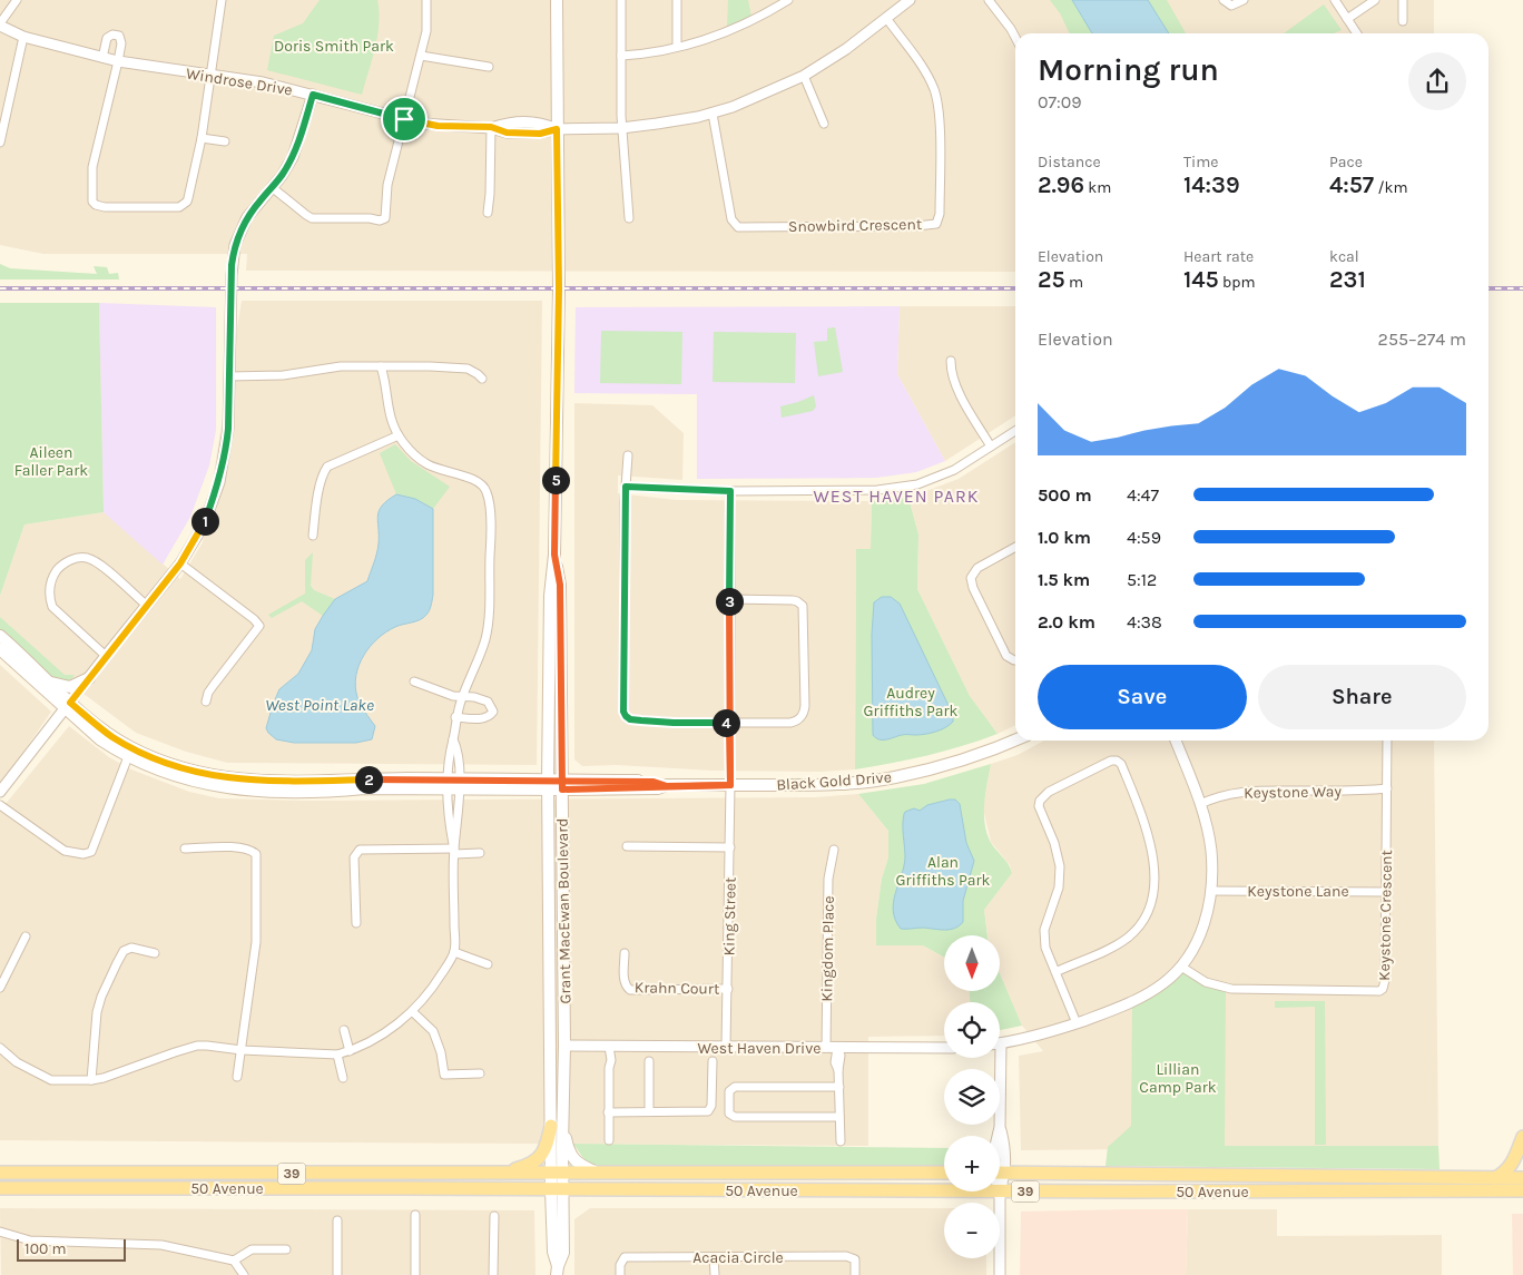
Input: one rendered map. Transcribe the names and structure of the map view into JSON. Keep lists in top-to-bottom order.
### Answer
{
  "streets": {
    "main road": [
      "Black Gold Drive",
      "Grant MacEwan Boulevard",
      "39",
      "50 Avenue"
    ],
    "street": [
      "Windrose Drive",
      "Snowbird Crescent",
      "Keystone Way",
      "Keystone Lane",
      "Keystone Crescent",
      "King Street",
      "Kingdom Place",
      "Krahn Court",
      "West Haven Drive",
      "Acacia Circle"
    ]
  },
  "crossings": [
    ["Windrose Drive", "Snowbird Crescent"],
    ["Windrose Drive", "Grant MacEwan Boulevard"],
    ["Black Gold Drive", "Grant MacEwan Boulevard"],
    ["Black Gold Drive", "King Street"],
    ["Keystone Way", "Keystone Crescent"],
    ["Keystone Lane", "Keystone Crescent"],
    ["Grant MacEwan Boulevard", "West Haven Drive"],
    ["Grant MacEwan Boulevard", "50 Avenue"],
    ["King Street", "Krahn Court"],
    ["King Street", "West Haven Drive"],
    ["Kingdom Place", "West Haven Drive"]
  ],
  "districts": ["WEST HAVEN PARK"],
  "water": ["West Point Lake"],
  "parks": [
    "Doris Smith Park",
    "Aileen Faller Park",
    "Audrey Griffiths Park",
    "Alan Griffiths Park",
    "Lillian Camp Park"
  ],
  "scale_bar": "100 m",
  "north": "bottom",
  "page": {
    "heading": ["Morning run", "07:09"],
    "stats": [
      ["Distance", "2.96 km"],
      ["Time", "14:39"],
      ["Pace", "4:57 /km"],
      ["Elevation", "25 m"],
      ["Heart rate", "145 bpm"],
      ["kcal", "231"]
    ],
    "chart": ["Elevation", "255–274 m"],
    "pins": [
      "5",
      "1",
      "3",
      "4",
      "2"
    ],
    "list": [
      {
        "name": "500 m",
        "note": "4:47"
      },
      {
        "name": "1.0 km",
        "note": "4:59"
      },
      {
        "name": "1.5 km",
        "note": "5:12"
      },
      {
        "name": "2.0 km",
        "note": "4:38"
      }
    ],
    "buttons": ["Save", "Share"],
    "map_buttons": ["+", "−"],
    "scale": "100 m"
  }
}
